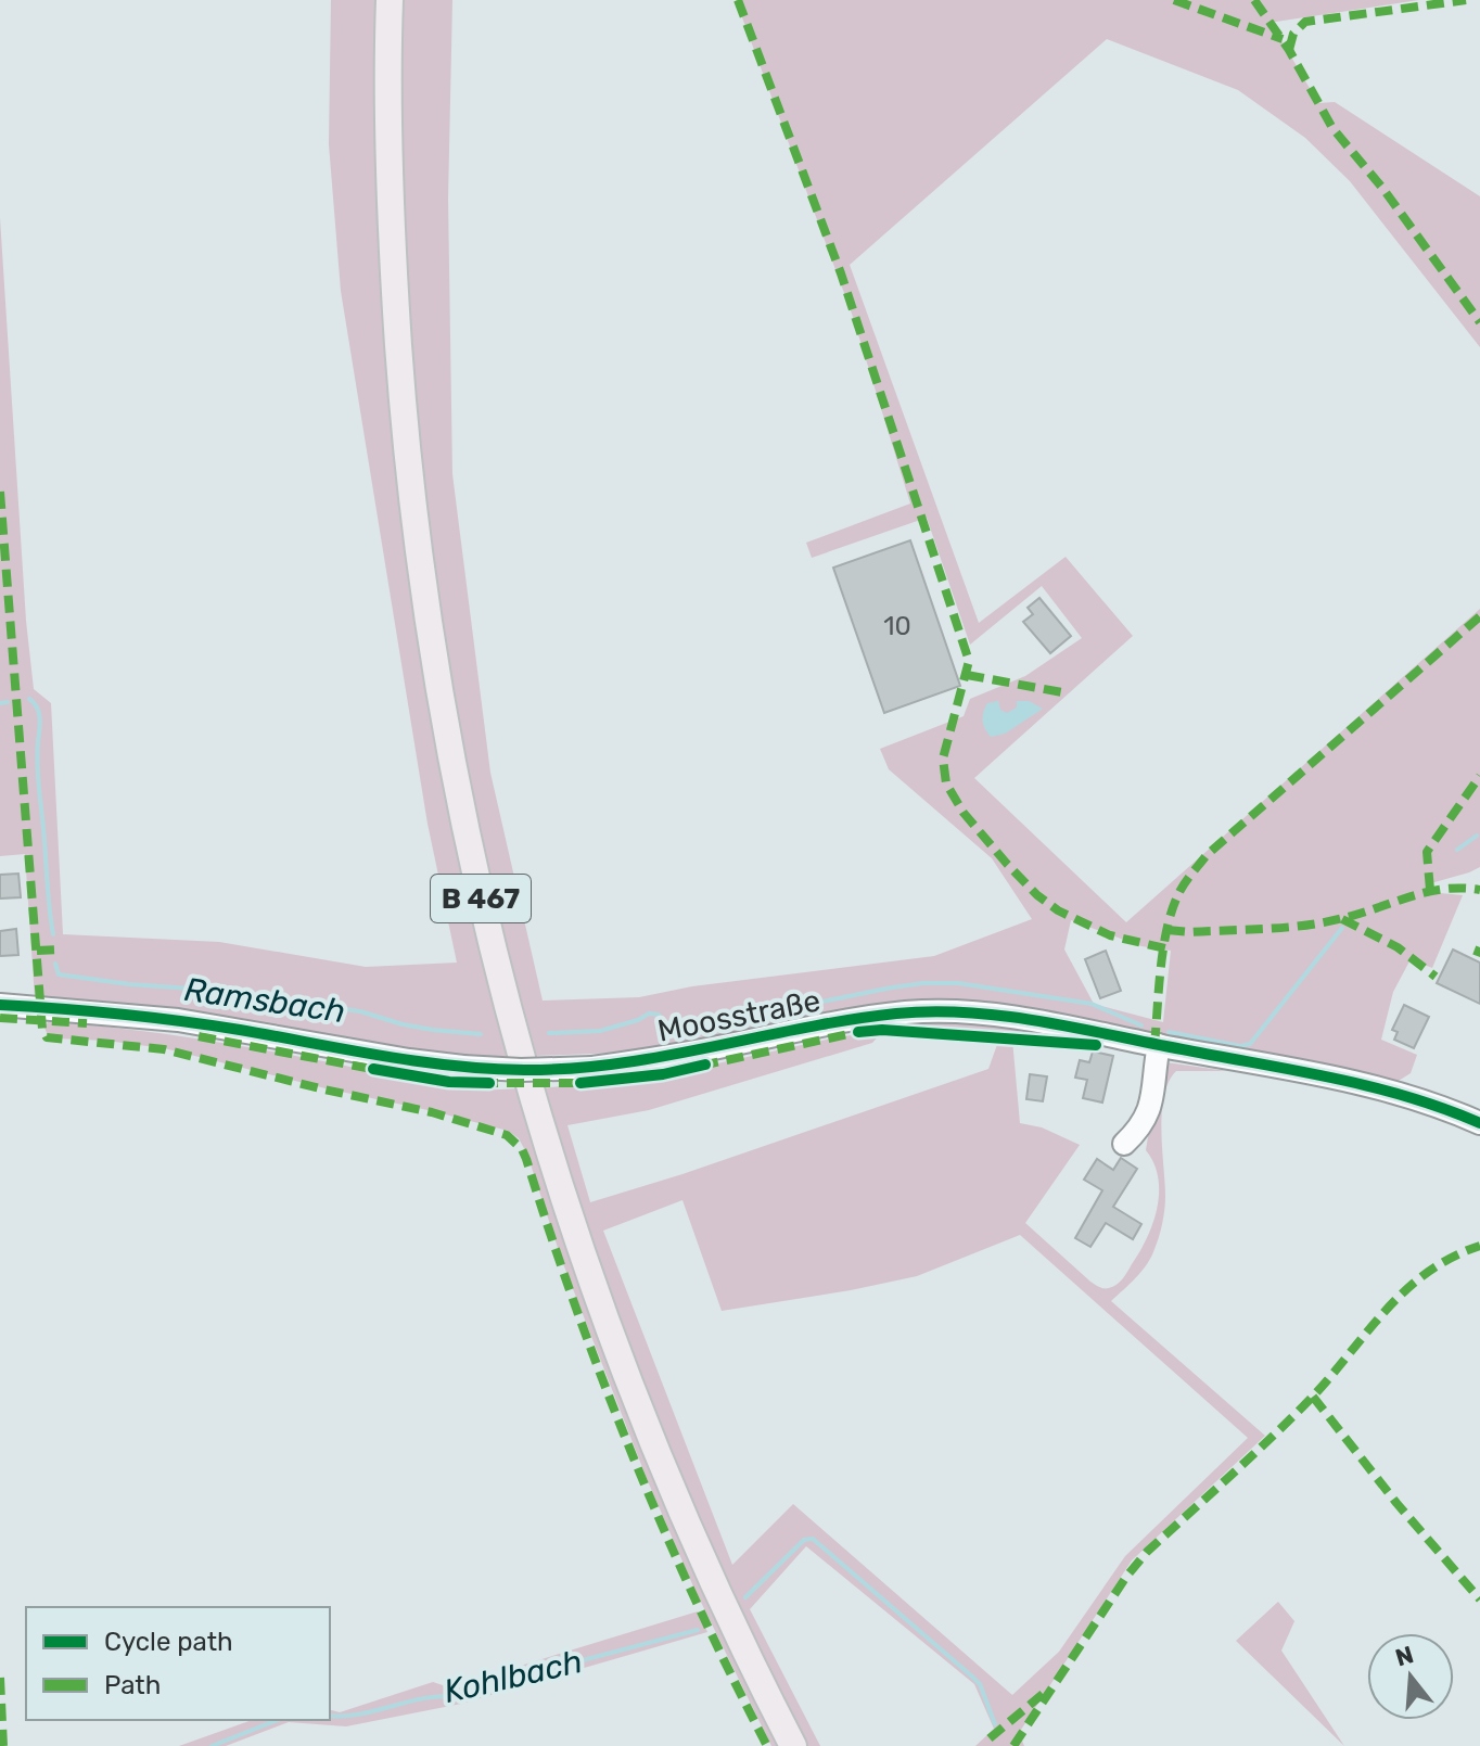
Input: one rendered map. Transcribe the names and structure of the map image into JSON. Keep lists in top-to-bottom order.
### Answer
{
  "streets": {
    "main road": ["B 467"],
    "street": ["Moosstraße"]
  },
  "water": ["Ramsbach", "Kohlbach"],
  "house_numbers": ["10"],
  "legend": ["Cycle path", "Path"],
  "north": "top"
}
